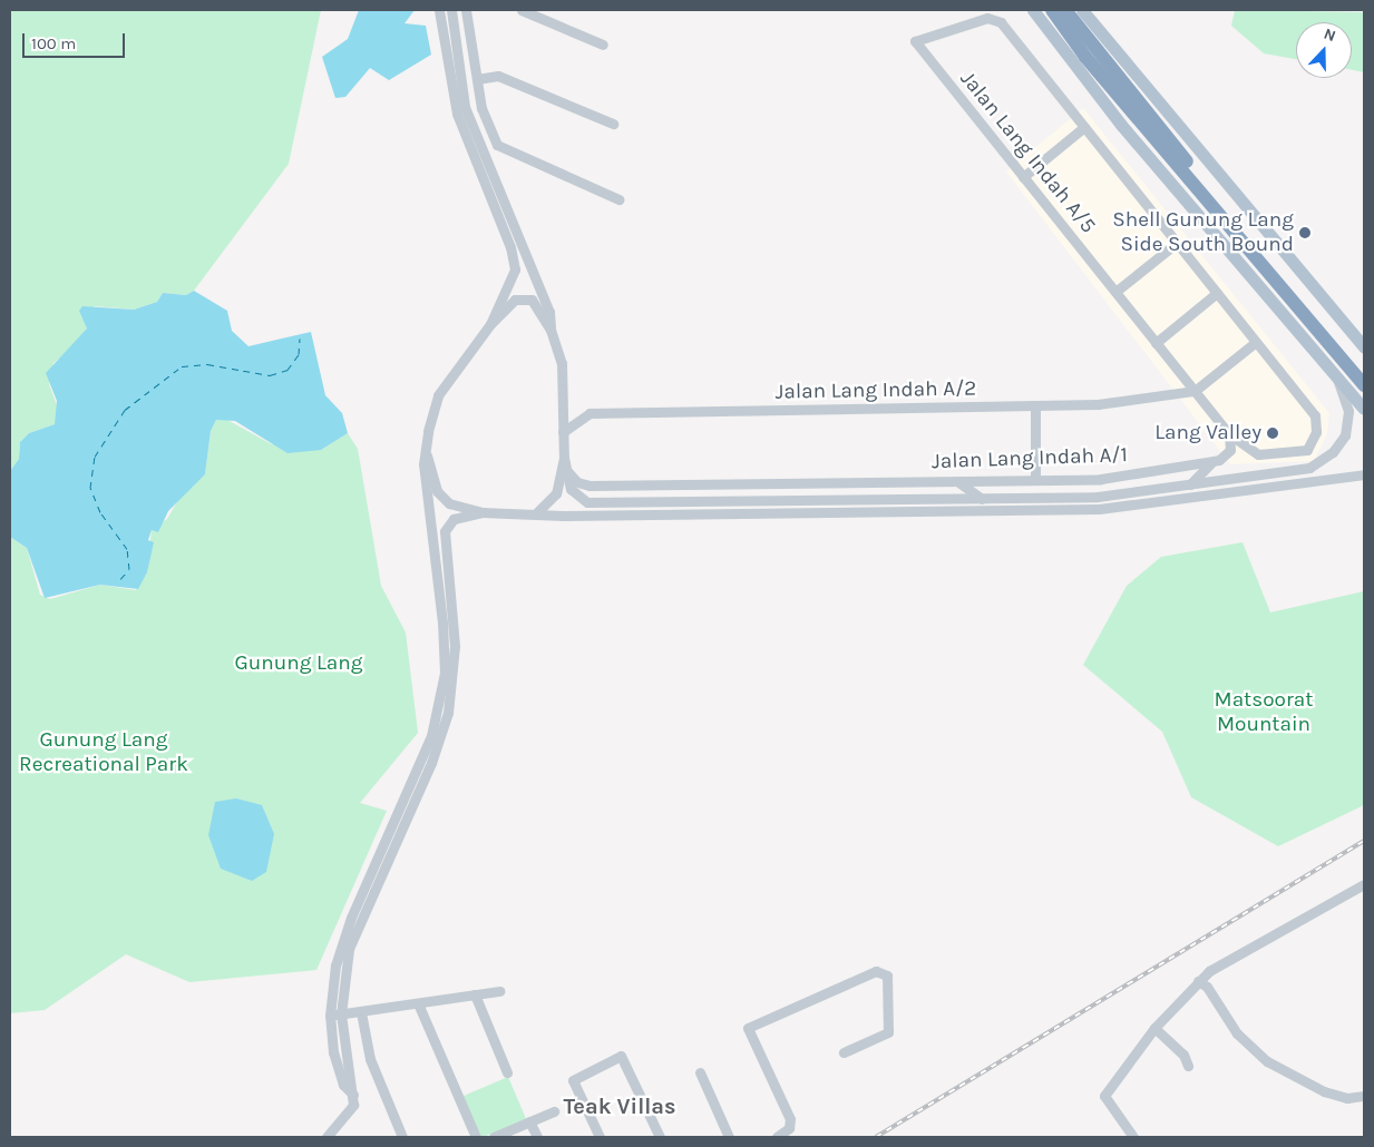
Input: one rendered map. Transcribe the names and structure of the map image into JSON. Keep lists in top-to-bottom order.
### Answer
{
  "streets": {
    "street": ["Jalan Lang Indah A/5", "Jalan Lang Indah A/2", "Jalan Lang Indah A/1"]
  },
  "crossings": [
    ["Jalan Lang Indah A/5", "Jalan Lang Indah A/2"]
  ],
  "districts": ["Teak Villas"],
  "parks": ["Gunung Lang", "Matsoorat Mountain", "Gunung Lang Recreational Park"],
  "places": ["Shell Gunung Lang Side South Bound", "Lang Valley"],
  "scale_bar": "100 m",
  "north": "top"
}
